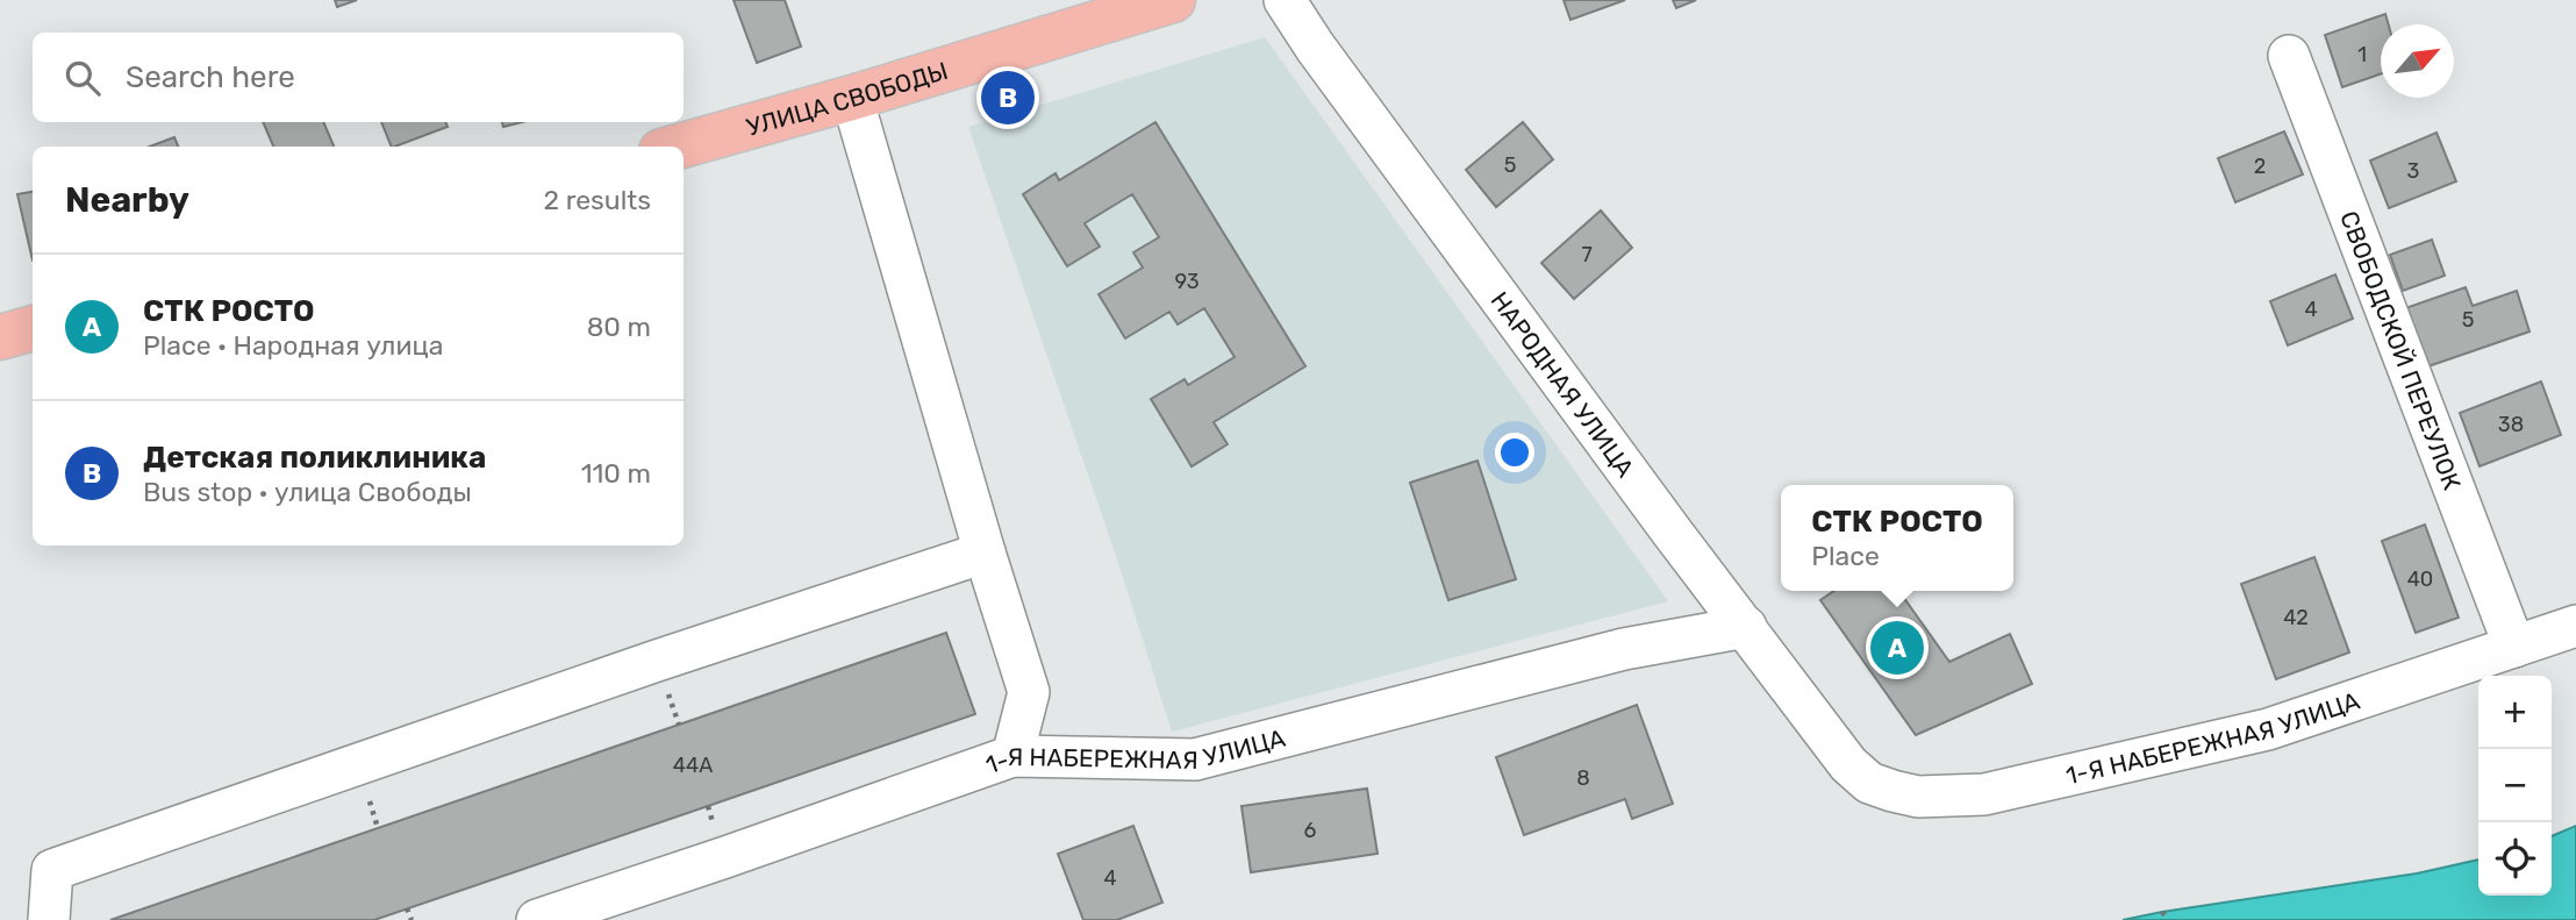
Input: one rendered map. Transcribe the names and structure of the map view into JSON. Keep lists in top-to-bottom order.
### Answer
{
  "streets": {
    "main road": ["УЛИЦА СВОБОДЫ"],
    "street": ["СВОБОДСКОЙ ПЕРЕУЛОК", "НАРОДНАЯ УЛИЦА", "1-Я НАБЕРЕЖНАЯ УЛИЦА"]
  },
  "crossings": [
    ["СВОБОДСКОЙ ПЕРЕУЛОК", "1-Я НАБЕРЕЖНАЯ УЛИЦА"],
    ["НАРОДНАЯ УЛИЦА", "1-Я НАБЕРЕЖНАЯ УЛИЦА"]
  ],
  "house_numbers": [
    "1",
    "5",
    "2",
    "3",
    "7",
    "93",
    "4",
    "5",
    "38",
    "40",
    "42",
    "44А",
    "8",
    "6",
    "4"
  ],
  "north": "top right",
  "page": {
    "search": "Search here",
    "pins": ["B", "A"],
    "heading": ["Nearby", "2 results"],
    "list": [
      {
        "mark": "A",
        "name": "СТК РОСТО",
        "note": "Place · Народная улица",
        "value": "80 m"
      },
      {
        "mark": "B",
        "name": "Детская поликлиника",
        "note": "Bus stop · улица Свободы",
        "value": "110 m"
      }
    ],
    "popup": ["СТК РОСТО", "Place"],
    "map_buttons": ["+", "−"]
  }
}
